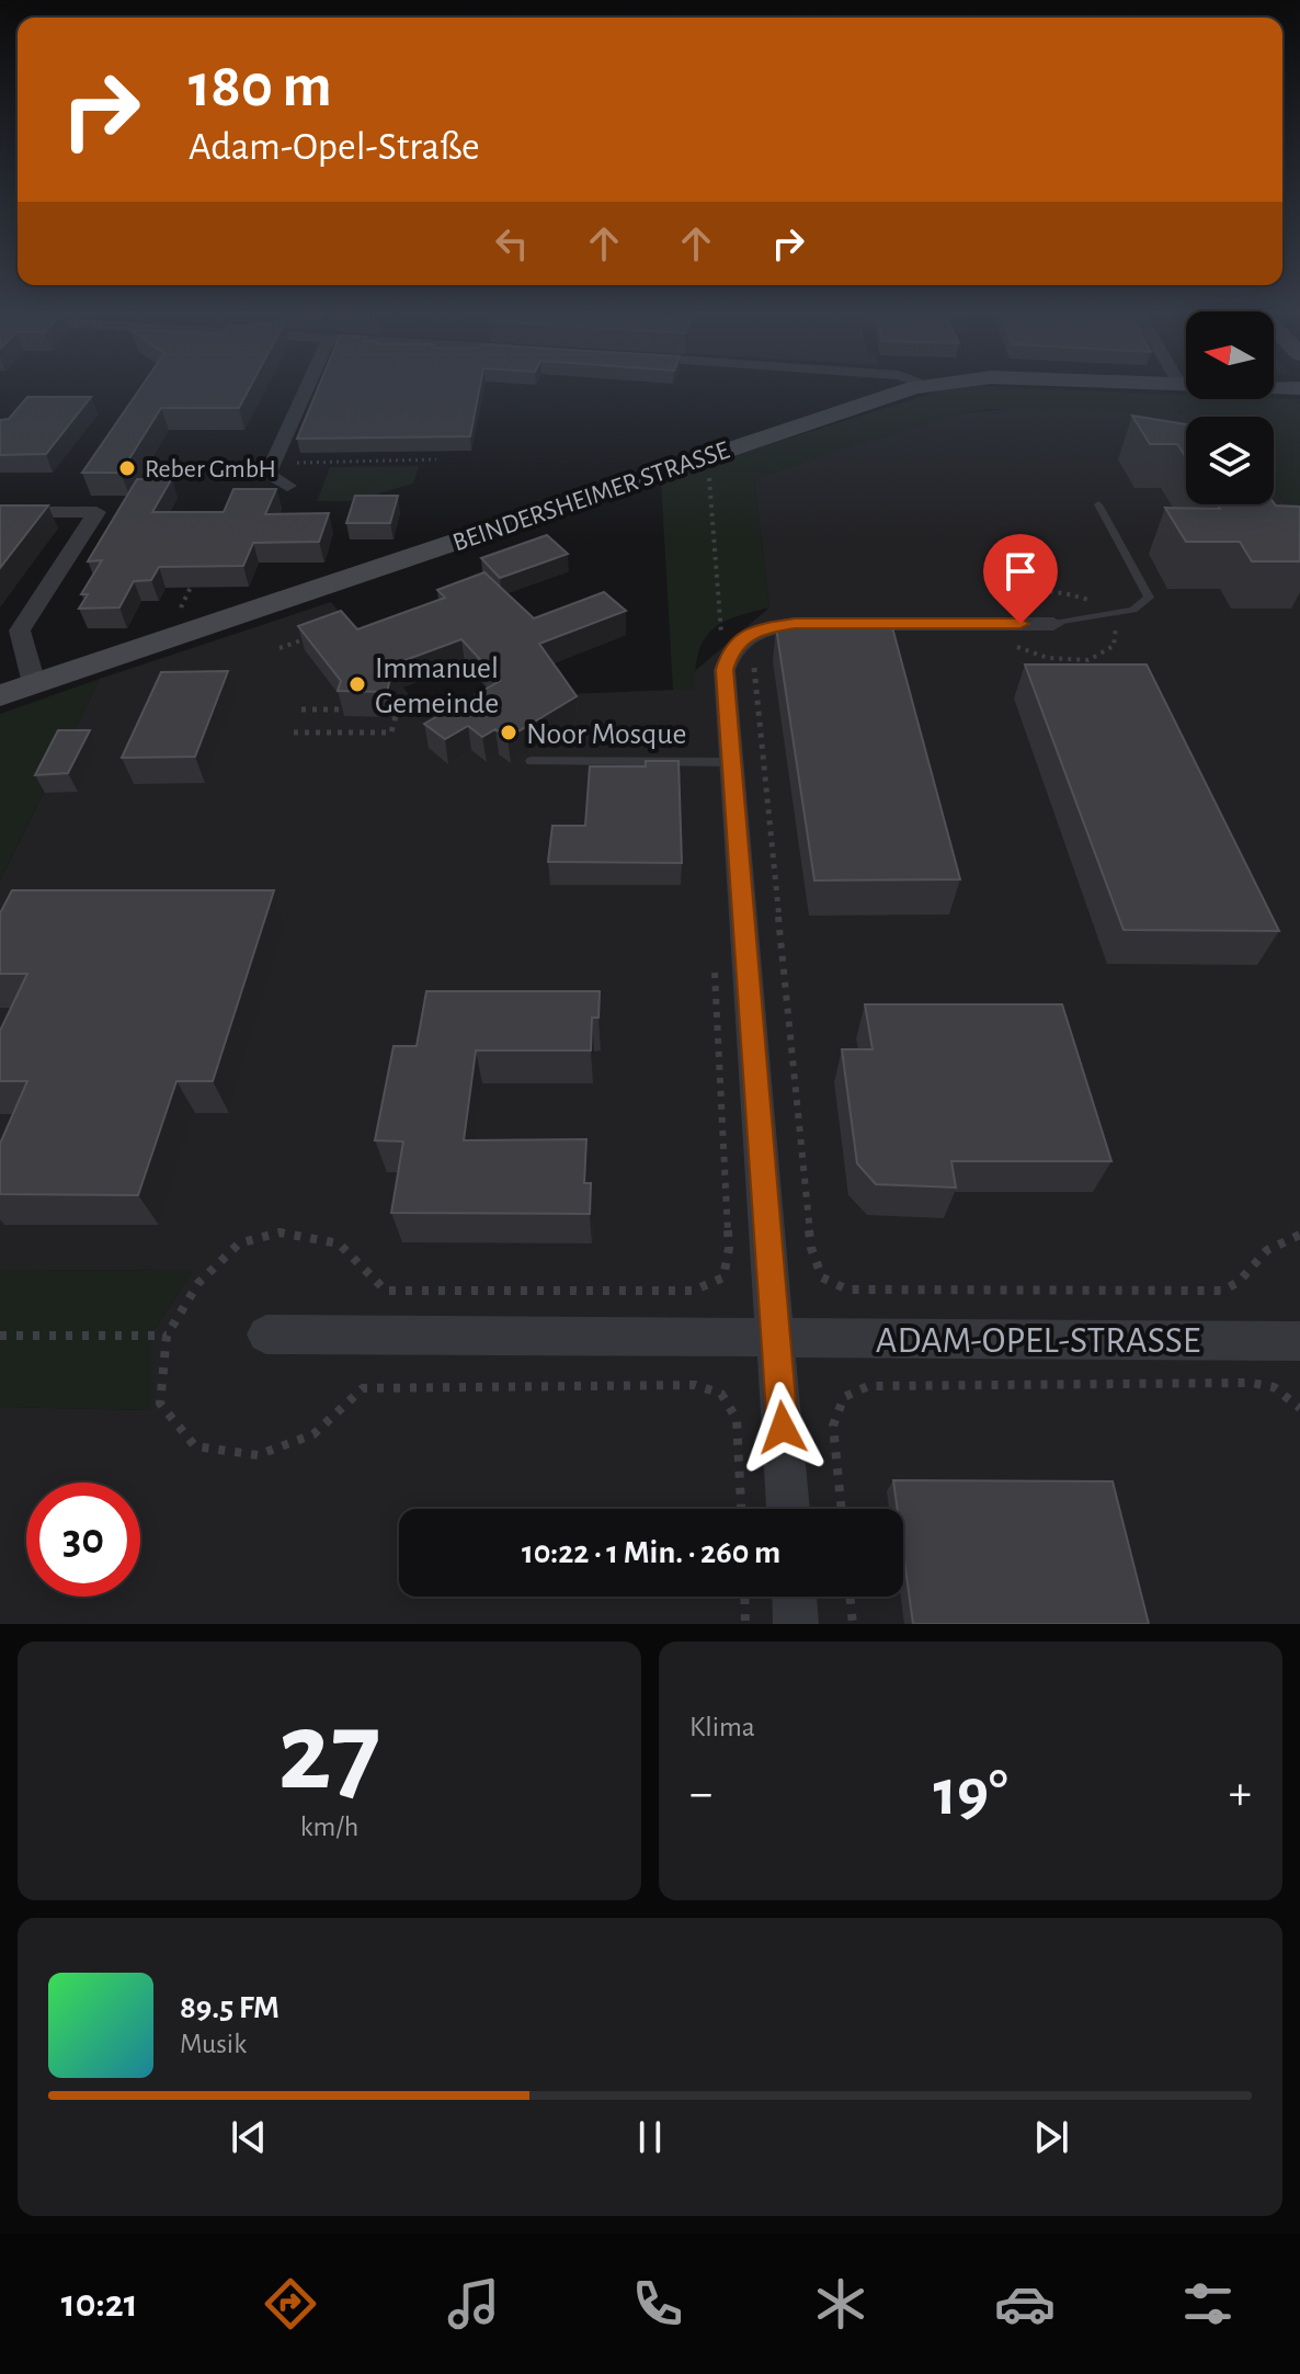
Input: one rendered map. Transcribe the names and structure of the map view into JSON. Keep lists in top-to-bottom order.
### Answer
{
  "streets": {
    "street": ["BEINDERSHEIMER STRASSE", "ADAM-OPEL-STRASSE"]
  },
  "places": ["Reber GmbH", "Immanuel Gemeinde", "Noor Mosque"],
  "north": "left",
  "page": {
    "turn": ["180 m", "Adam-Opel-Straße"],
    "limit": "30",
    "trip": "10:22 · 1 Min. · 260 m",
    "tile": [
      ["27", "km/h"],
      "Klima"
    ],
    "heat": ["−", "19°", "+"],
    "song": ["89.5 FM", "Musik"],
    "tabs": "10:21"
  }
}
